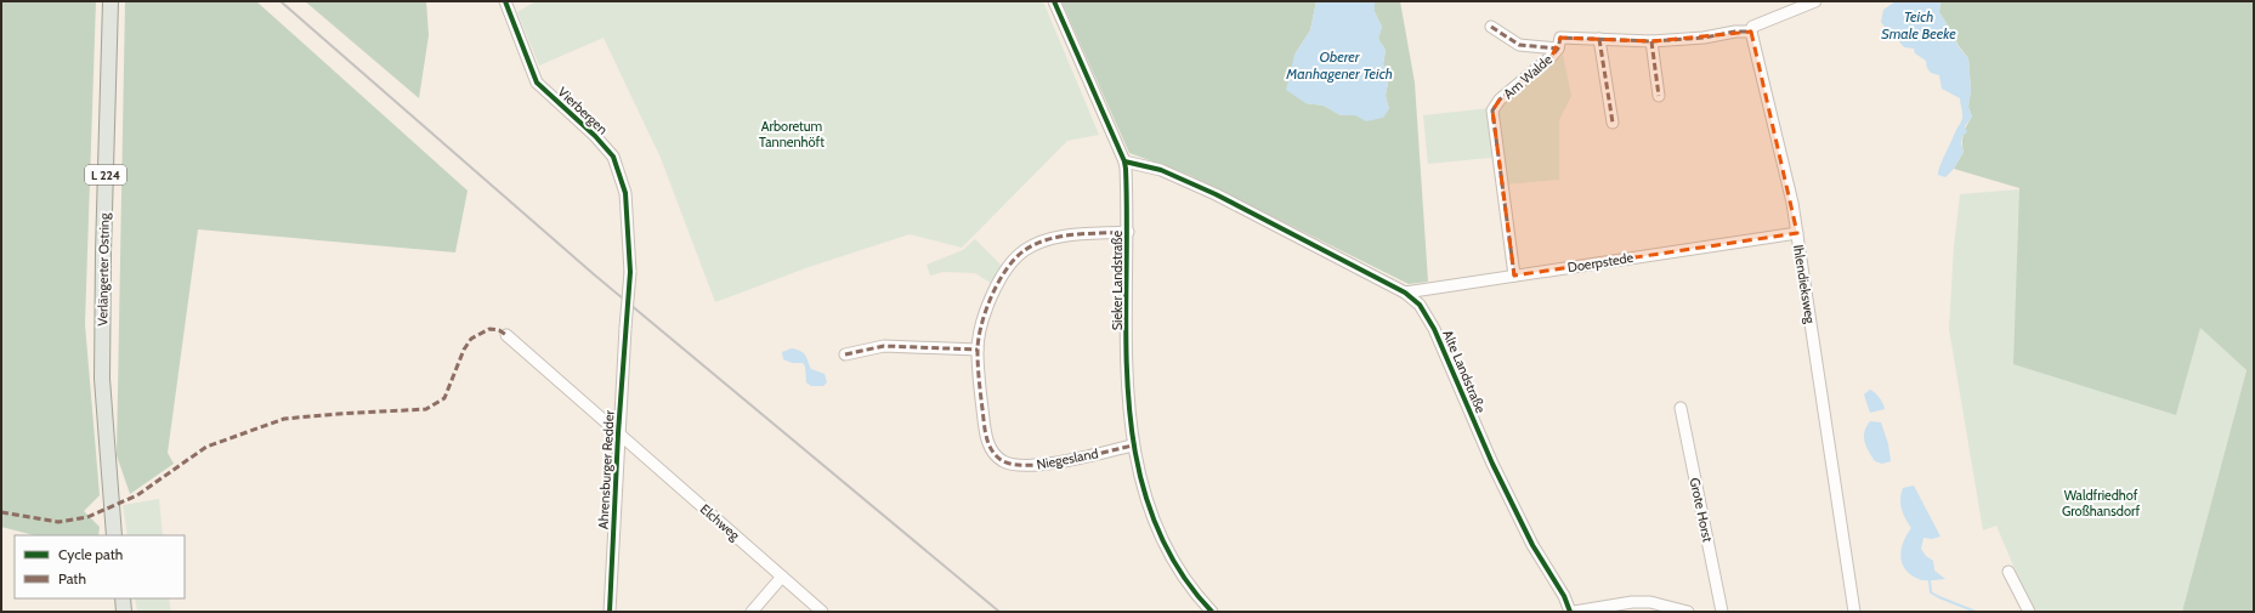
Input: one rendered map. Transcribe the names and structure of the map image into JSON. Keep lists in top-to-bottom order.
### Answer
{
  "streets": {
    "main road": ["L 224", "Verlängerter Ostring"],
    "street": [
      "Am Walde",
      "Vierbergen",
      "Doerpstede",
      "Sieker Landstraße",
      "Ihlendieksweg",
      "Alte Landstraße",
      "Niegesland",
      "Ahrensburger Redder",
      "Grote Horst",
      "Elchweg"
    ]
  },
  "crossings": [
    ["Am Walde", "Doerpstede"],
    ["Am Walde", "Ihlendieksweg"],
    ["Vierbergen", "Ahrensburger Redder"],
    ["Doerpstede", "Ihlendieksweg"],
    ["Doerpstede", "Alte Landstraße"],
    ["Sieker Landstraße", "Alte Landstraße"],
    ["Sieker Landstraße", "Niegesland"],
    ["Ahrensburger Redder", "Elchweg"]
  ],
  "water": ["Teich Smale Beeke", "Oberer Manhagener Teich"],
  "parks": ["Arboretum Tannenhöft", "Waldfriedhof Großhansdorf"],
  "legend": ["Cycle path", "Path"]
}
